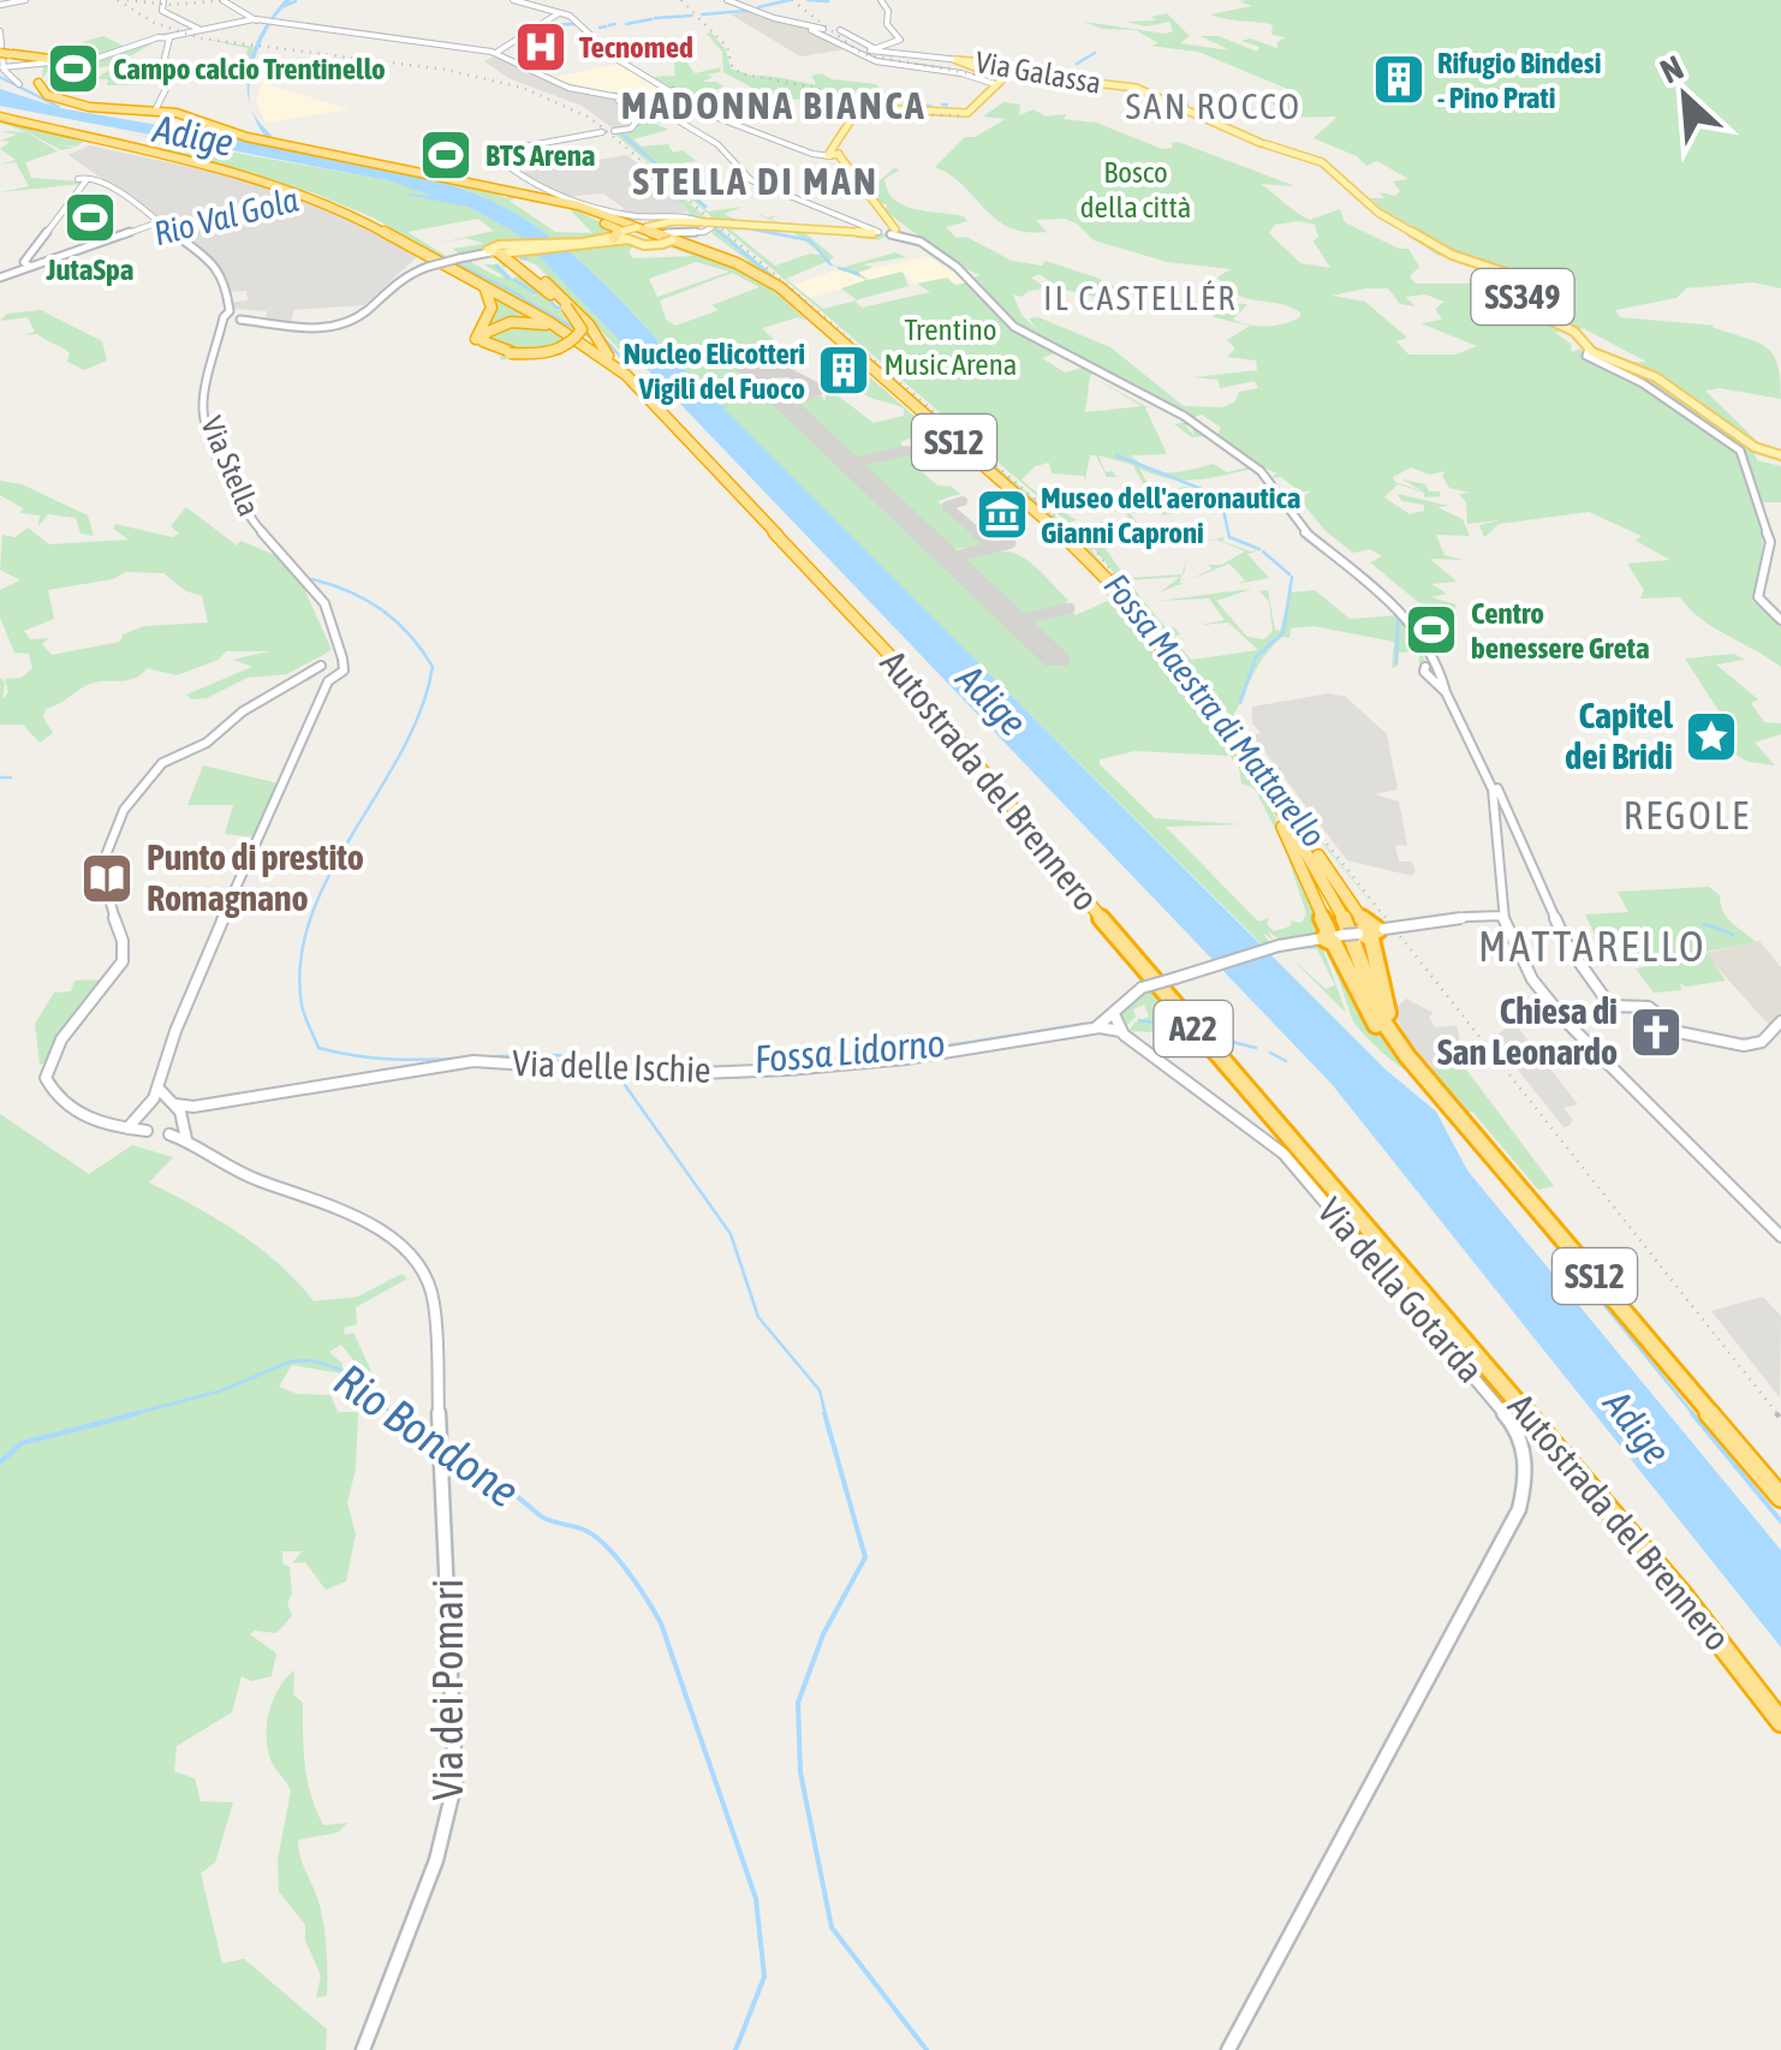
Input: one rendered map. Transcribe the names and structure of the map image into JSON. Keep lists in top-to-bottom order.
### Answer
{
  "streets": {
    "highway": ["SS12", "Autostrada del Brennero", "A22"],
    "main road": [
      "Via Galassa",
      "SS349",
      "Via Stella",
      "Via delle Ischie",
      "Via della Gotarda",
      "Via dei Pomari"
    ]
  },
  "crossings": [
    ["Via Galassa", "SS349"],
    ["Via delle Ischie", "Via della Gotarda"],
    ["Via delle Ischie", "Via dei Pomari"]
  ],
  "districts": [
    "MADONNA BIANCA",
    "SAN ROCCO",
    "STELLA DI MAN",
    "IL CASTELLÉR",
    "REGOLE",
    "MATTARELLO"
  ],
  "water": [
    "Adige",
    "Rio Val Gola",
    "Fossa Maestra di Mattarello",
    "Fossa Lidorno",
    "Rio Bondone"
  ],
  "parks": ["Bosco della città", "Trentino Music Arena"],
  "places": {
    "hospital": ["Tecnomed"],
    "sports": [
      "Campo calcio Trentinello",
      "BTS Arena",
      "JutaSpa",
      "Centro benessere Greta"
    ],
    "building": ["Rifugio Bindesi - Pino Prati", "Nucleo Elicotteri Vigili del Fuoco"],
    "museum": ["Museo dell'aeronautica Gianni Caproni"],
    "place": ["Capitel dei Bridi"],
    "library": ["Punto di prestito Romagnano"],
    "church": ["Chiesa di San Leonardo"]
  },
  "north": "top left"
}
